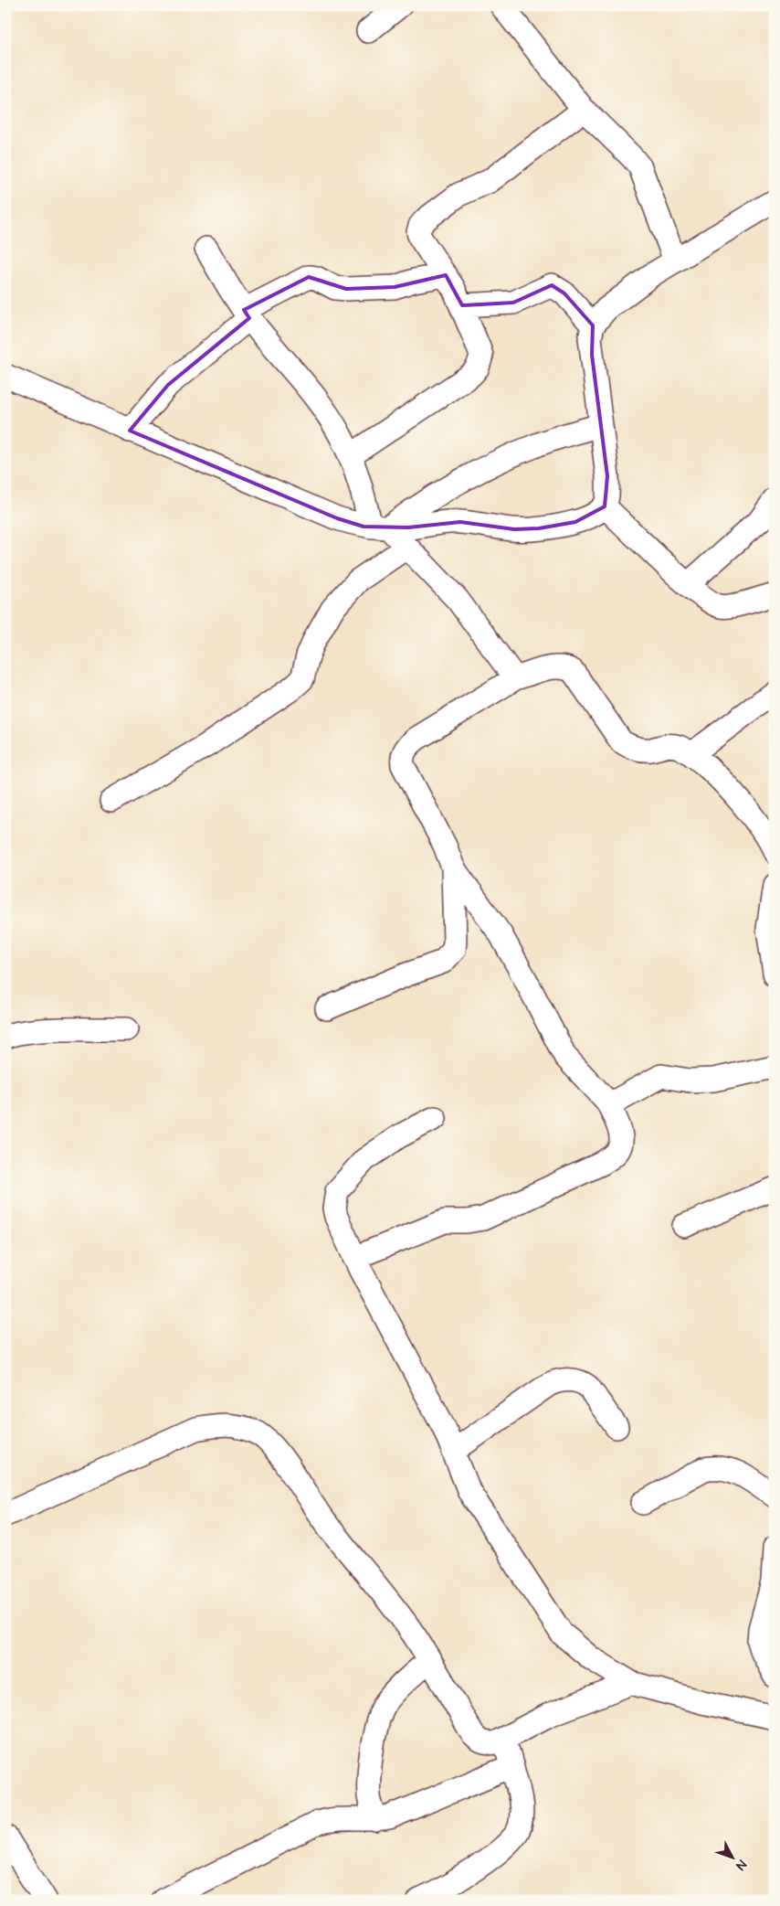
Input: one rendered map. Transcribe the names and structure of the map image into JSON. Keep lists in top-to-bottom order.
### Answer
{
  "north": "bottom right"
}
